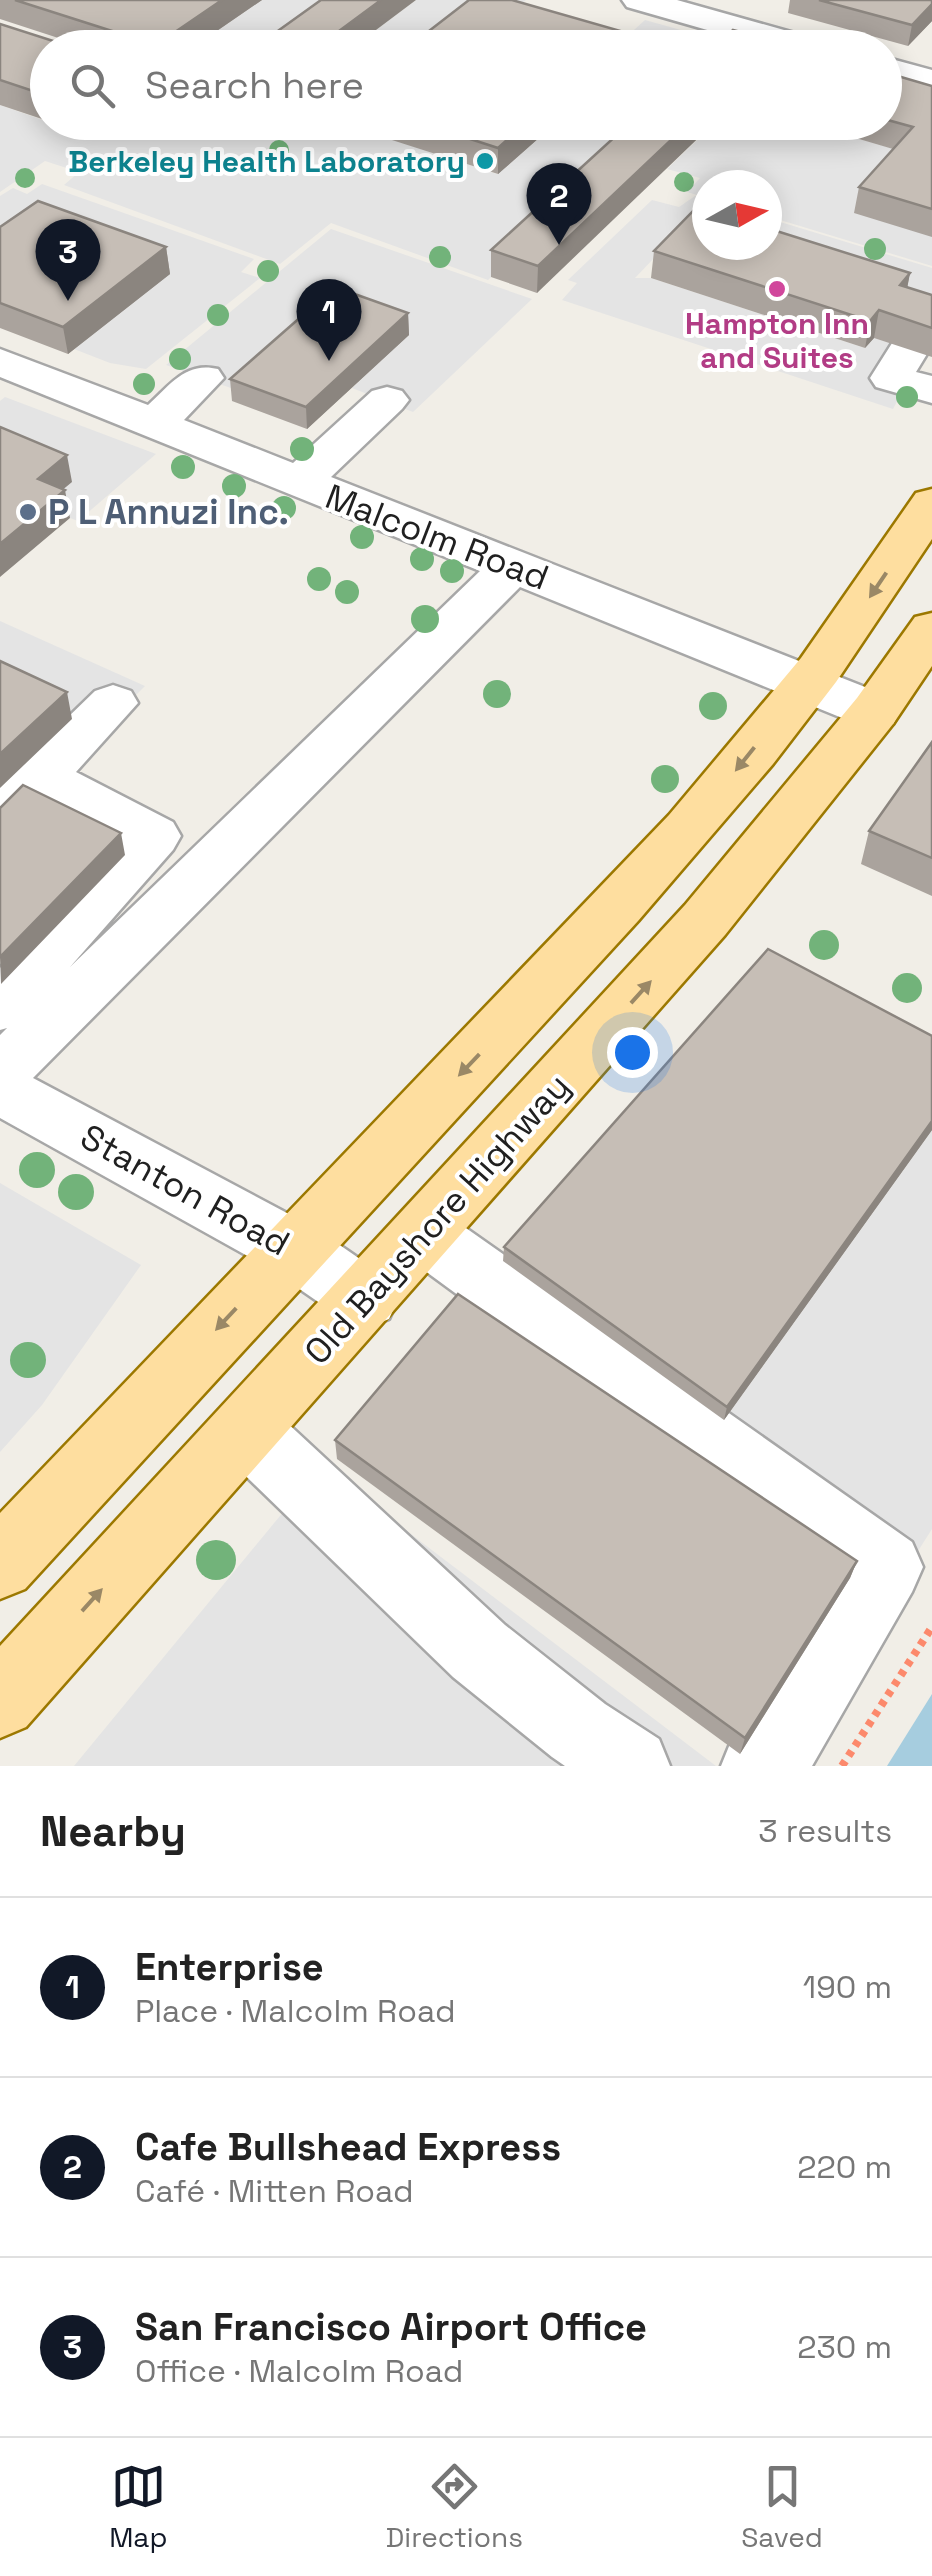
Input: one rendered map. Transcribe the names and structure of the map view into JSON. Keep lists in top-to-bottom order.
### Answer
{
  "streets": {
    "main road": ["Old Bayshore Highway"],
    "street": ["Malcolm Road", "Stanton Road"]
  },
  "crossings": [
    ["Malcolm Road", "Old Bayshore Highway"],
    ["Stanton Road", "Old Bayshore Highway"]
  ],
  "places": ["Berkeley Health Laboratory", "Hampton Inn and Suites", "P L Annuzi Inc."],
  "north": "right",
  "page": {
    "search": "Search here",
    "pins": ["2", "3", "1"],
    "heading": ["Nearby", "3 results"],
    "list": [
      {
        "mark": "1",
        "name": "Enterprise",
        "note": "Place · Malcolm Road",
        "value": "190 m"
      },
      {
        "mark": "2",
        "name": "Cafe Bullshead Express",
        "note": "Café · Mitten Road",
        "value": "220 m"
      },
      {
        "mark": "3",
        "name": "San Francisco Airport Office",
        "note": "Office · Malcolm Road",
        "value": "230 m"
      }
    ],
    "nav": ["Map", "Directions", "Saved"]
  }
}
